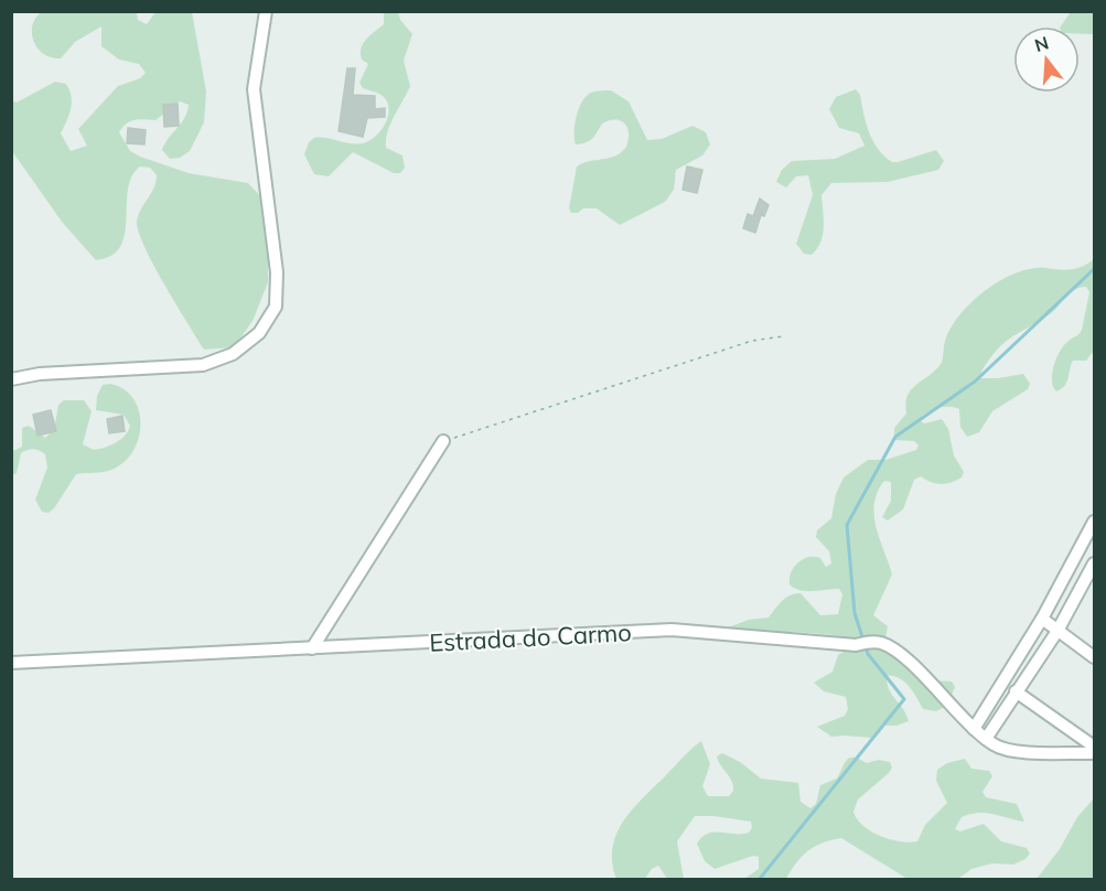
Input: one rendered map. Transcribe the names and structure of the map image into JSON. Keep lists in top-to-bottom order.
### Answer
{
  "streets": {
    "street": ["Estrada do Carmo"]
  },
  "north": "top"
}
